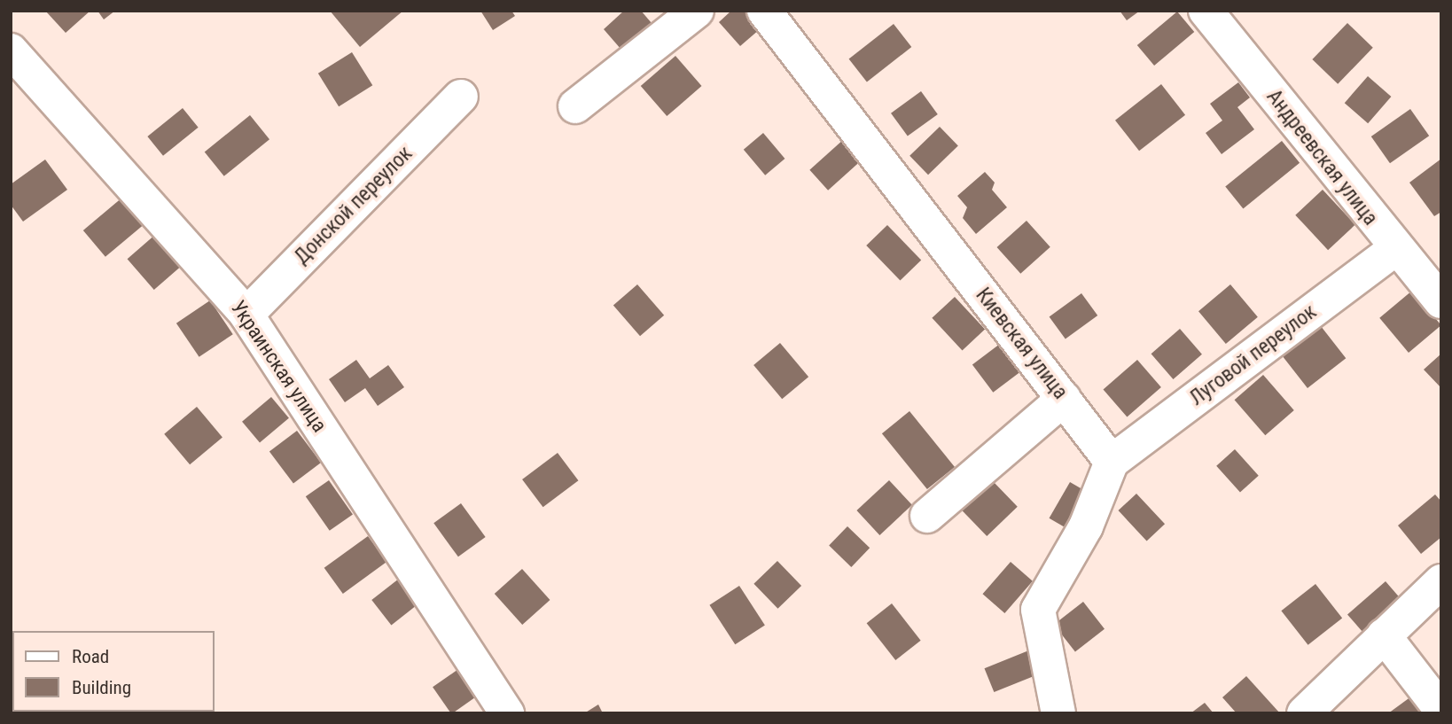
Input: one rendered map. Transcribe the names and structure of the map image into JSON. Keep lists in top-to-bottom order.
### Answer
{
  "streets": {
    "street": [
      "Андреевская улица",
      "Донской переулок",
      "Киевская улица",
      "Луговой переулок",
      "Украинская улица"
    ]
  },
  "crossings": [
    ["Андреевская улица", "Луговой переулок"],
    ["Донской переулок", "Украинская улица"],
    ["Киевская улица", "Луговой переулок"]
  ],
  "legend": ["Road", "Building"]
}
